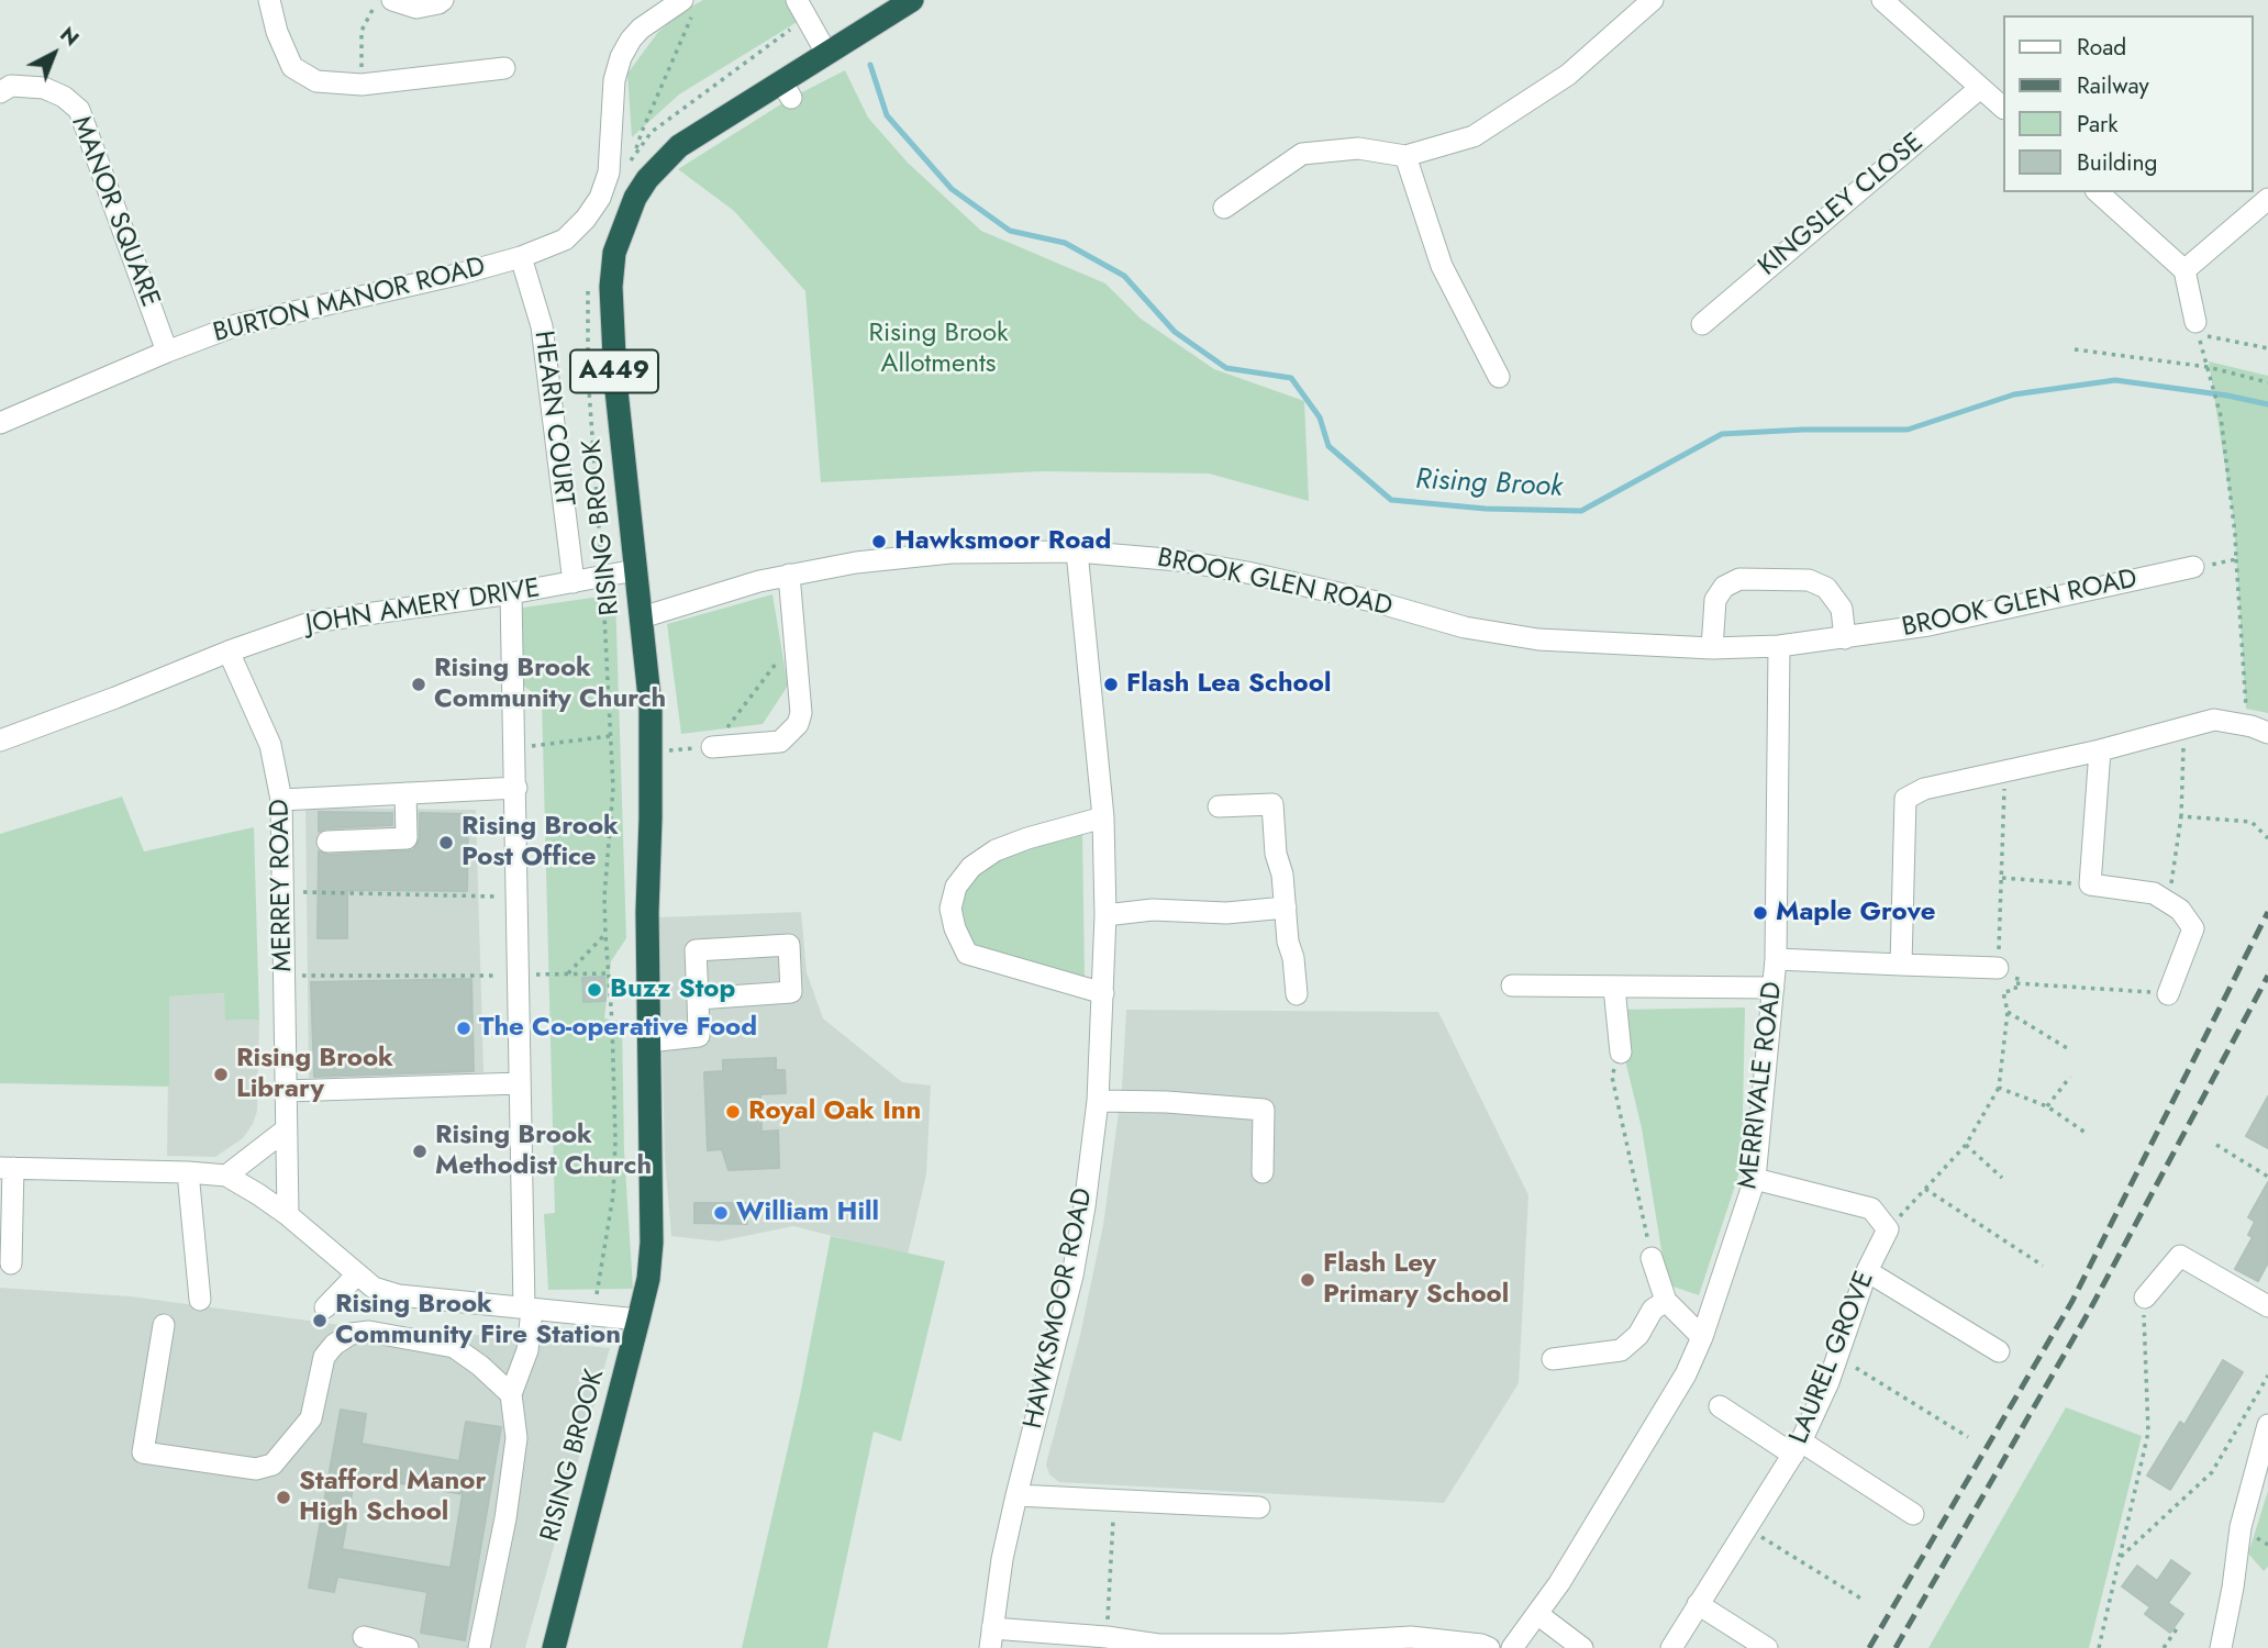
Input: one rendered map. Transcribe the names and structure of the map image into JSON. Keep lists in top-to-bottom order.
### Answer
{
  "streets": {
    "highway": ["A449", "RISING BROOK"],
    "street": [
      "KINGSLEY CLOSE",
      "MANOR SQUARE",
      "BURTON MANOR ROAD",
      "HEARN COURT",
      "BROOK GLEN ROAD",
      "JOHN AMERY DRIVE",
      "MERREY ROAD",
      "MERRIVALE ROAD",
      "HAWKSMOOR ROAD",
      "LAUREL GROVE"
    ]
  },
  "crossings": [
    ["MANOR SQUARE", "BURTON MANOR ROAD"],
    ["BURTON MANOR ROAD", "HEARN COURT"],
    ["HEARN COURT", "JOHN AMERY DRIVE"],
    ["RISING BROOK", "BROOK GLEN ROAD"],
    ["RISING BROOK", "JOHN AMERY DRIVE"],
    ["BROOK GLEN ROAD", "MERRIVALE ROAD"],
    ["BROOK GLEN ROAD", "HAWKSMOOR ROAD"],
    ["JOHN AMERY DRIVE", "MERREY ROAD"]
  ],
  "water": ["Rising Brook"],
  "parks": ["Rising Brook Allotments"],
  "places": [
    "Hawksmoor Road",
    "Rising Brook Community Church",
    "Flash Lea School",
    "Rising Brook Post Office",
    "Maple Grove",
    "Buzz Stop",
    "The Co-operative Food",
    "Rising Brook Library",
    "Royal Oak Inn",
    "Rising Brook Methodist Church",
    "William Hill",
    "Flash Ley Primary School",
    "Rising Brook Community Fire Station",
    "Stafford Manor High School"
  ],
  "legend": [
    "Road",
    "Railway",
    "Park",
    "Building"
  ],
  "north": "top right"
}
